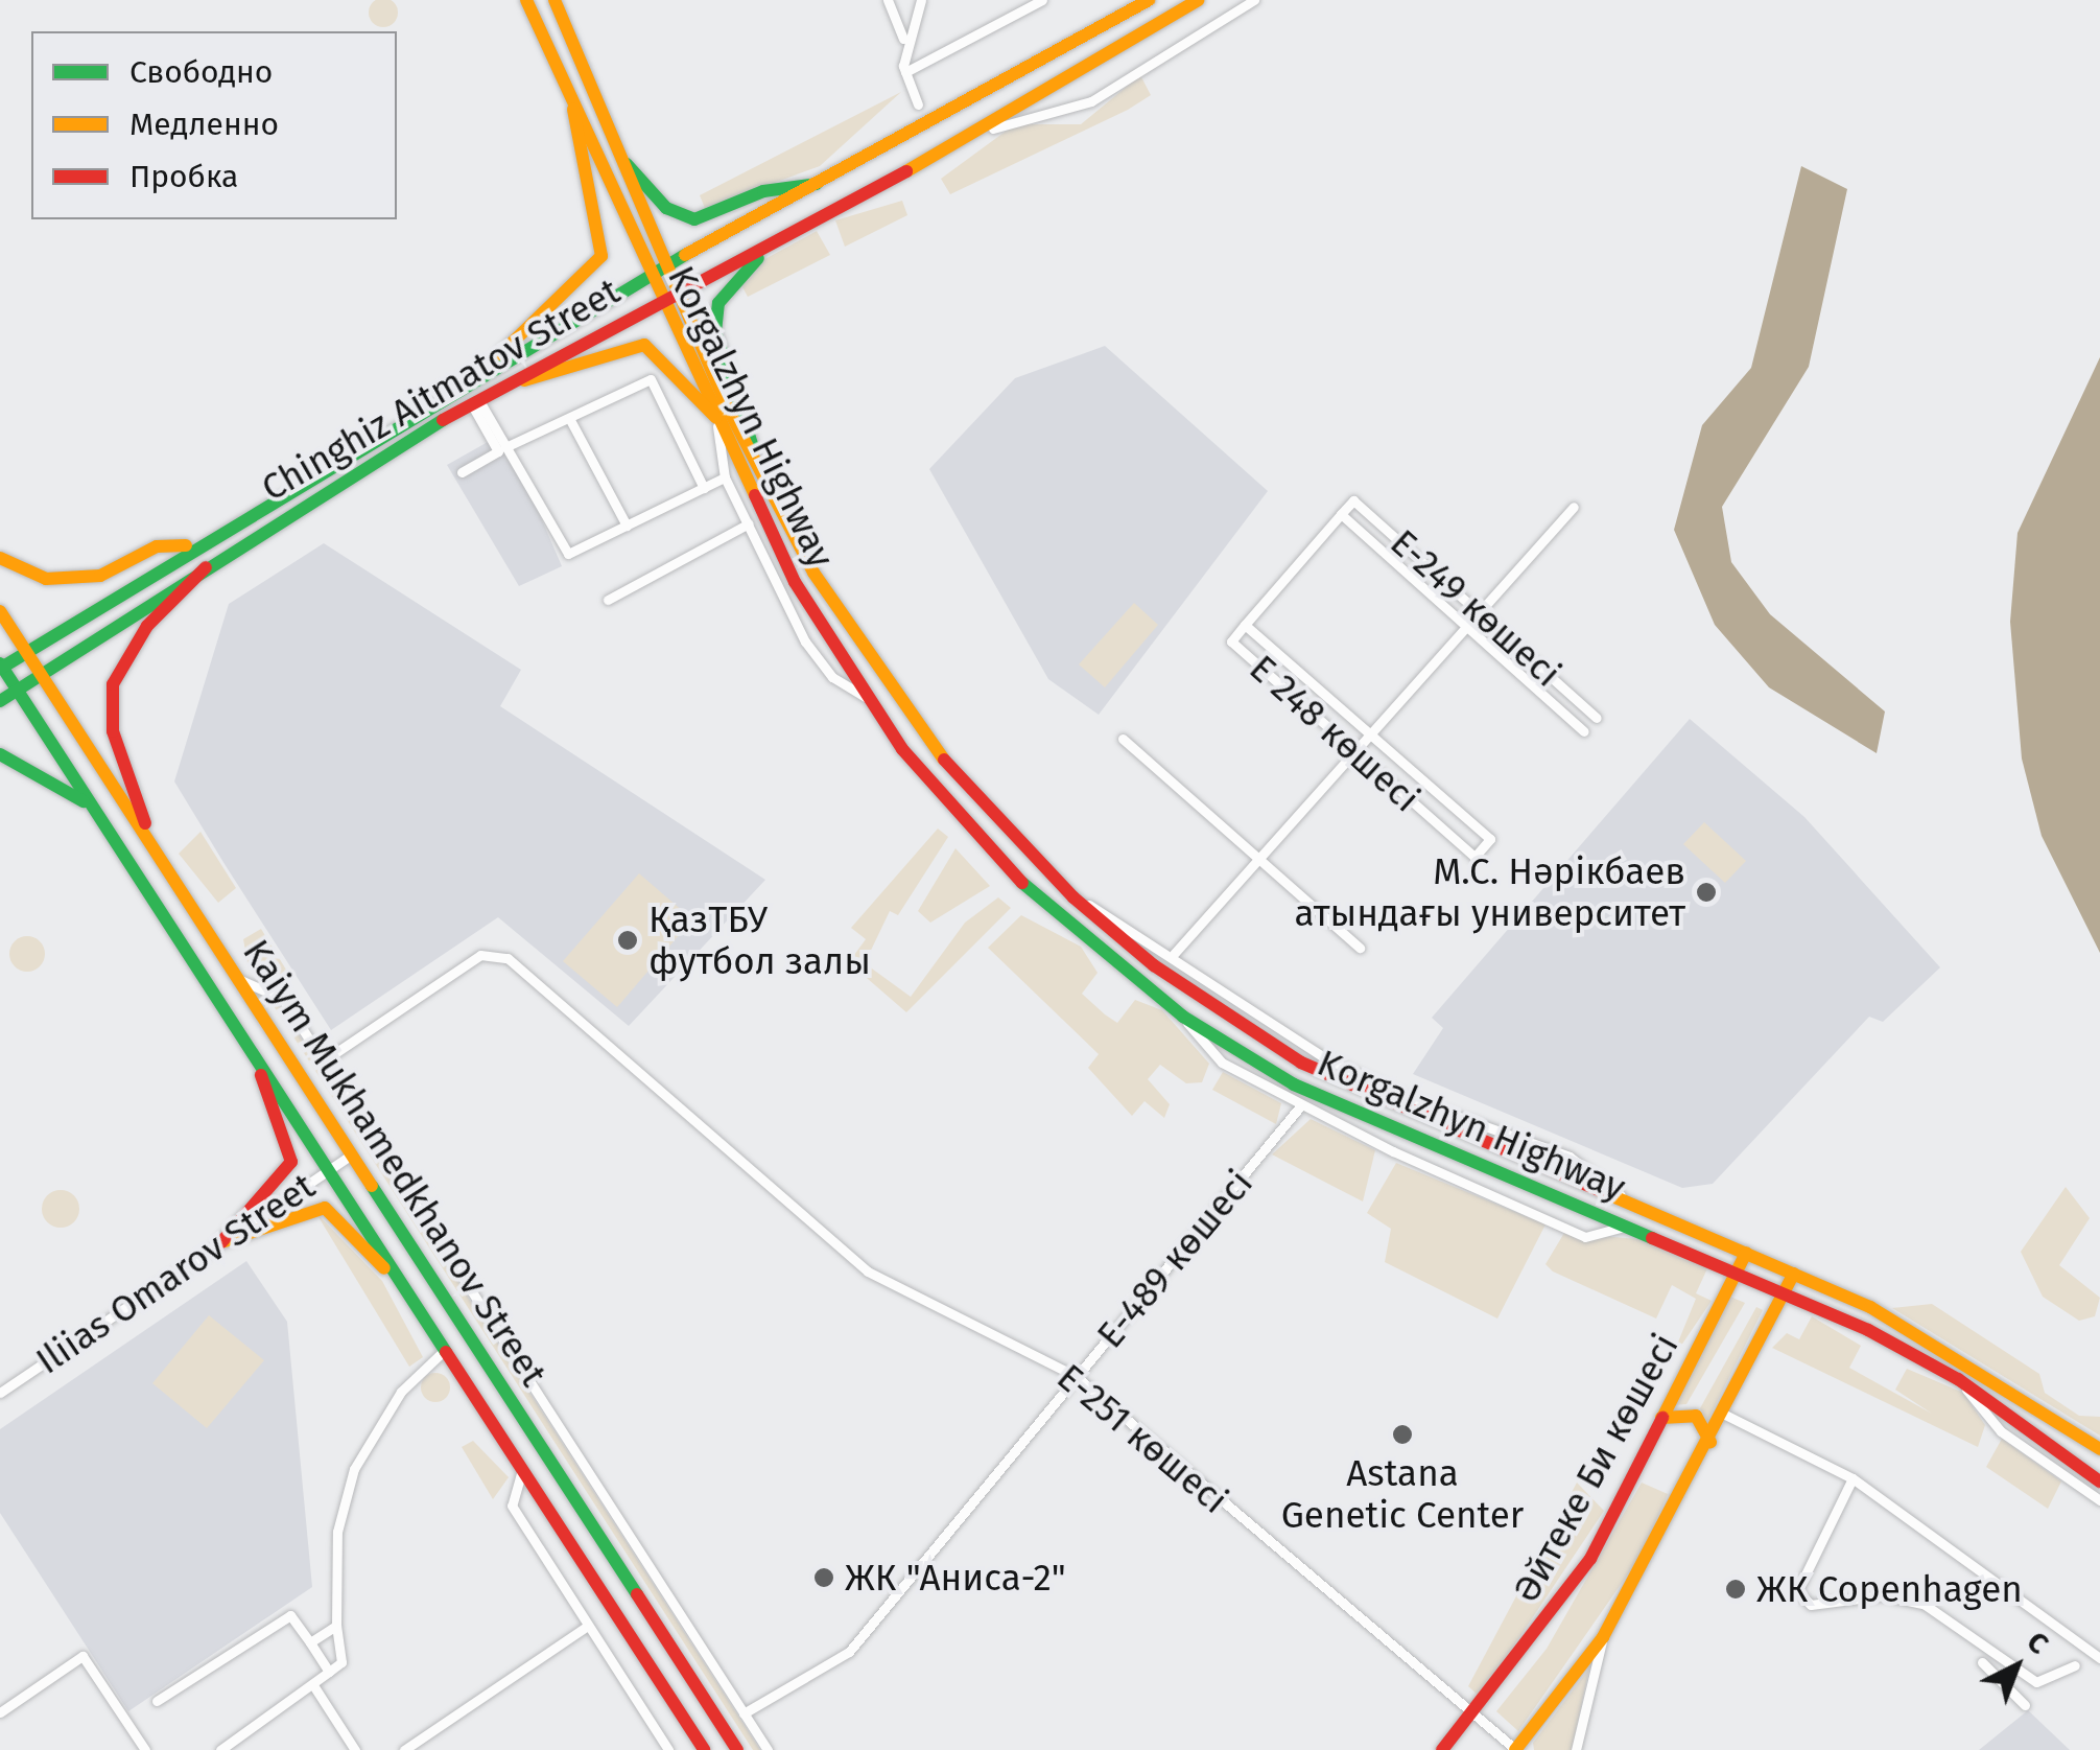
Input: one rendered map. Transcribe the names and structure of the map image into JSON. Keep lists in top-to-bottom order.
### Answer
{
  "streets": {
    "main road": [
      "Chinghiz Aitmatov Street",
      "Korgalzhyn Highway",
      "Kaiym Mukhamedkhanov Street",
      "Әйтеке Би көшесі"
    ],
    "street": [
      "Е-249 көшесі",
      "Е 248 көшесі",
      "Е-489 көшесі",
      "Iliias Omarov Street",
      "Е-251 көшесі"
    ]
  },
  "crossings": [
    ["Chinghiz Aitmatov Street", "Korgalzhyn Highway"],
    ["Chinghiz Aitmatov Street", "Kaiym Mukhamedkhanov Street"],
    ["Korgalzhyn Highway", "Әйтеке Би көшесі"],
    ["Е-249 көшесі", "Е 248 көшесі"],
    ["Kaiym Mukhamedkhanov Street", "Iliias Omarov Street"],
    ["Е-489 көшесі", "Е-251 көшесі"],
    ["Е-251 көшесі", "Әйтеке Би көшесі"]
  ],
  "places": [
    "М.С. Нәрікбаев атындағы университет",
    "ҚазТБУ футбол залы",
    "Astana Genetic Center",
    "ЖК \"Аниса-2\"",
    "ЖК Copenhagen"
  ],
  "legend": ["Свободно", "Медленно", "Пробка"],
  "north": "top right"
}
